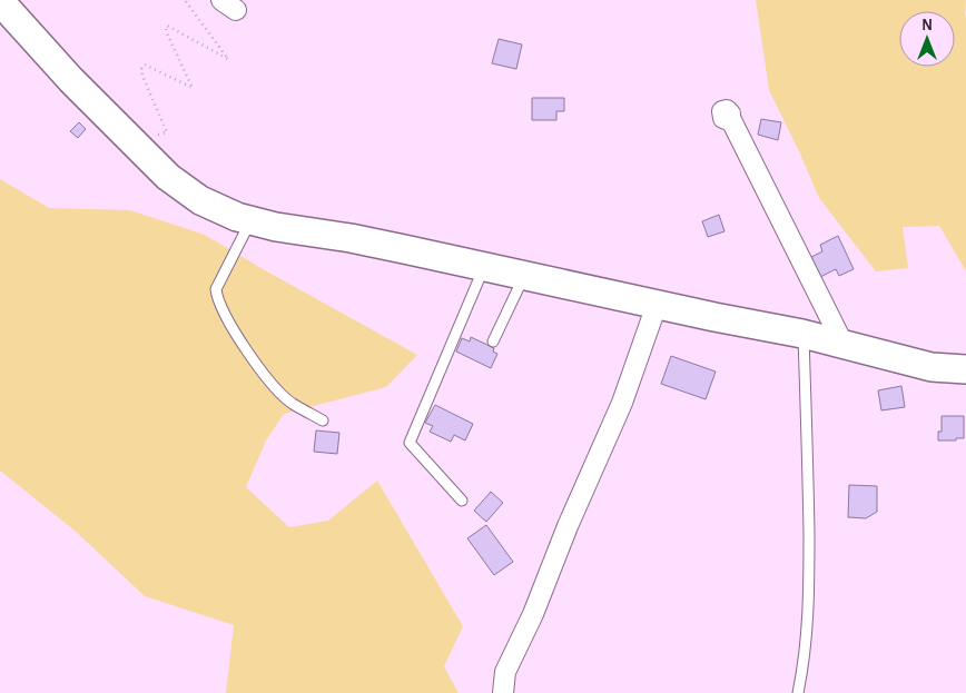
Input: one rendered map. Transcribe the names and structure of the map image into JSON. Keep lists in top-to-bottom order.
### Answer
{
  "north": "top"
}
